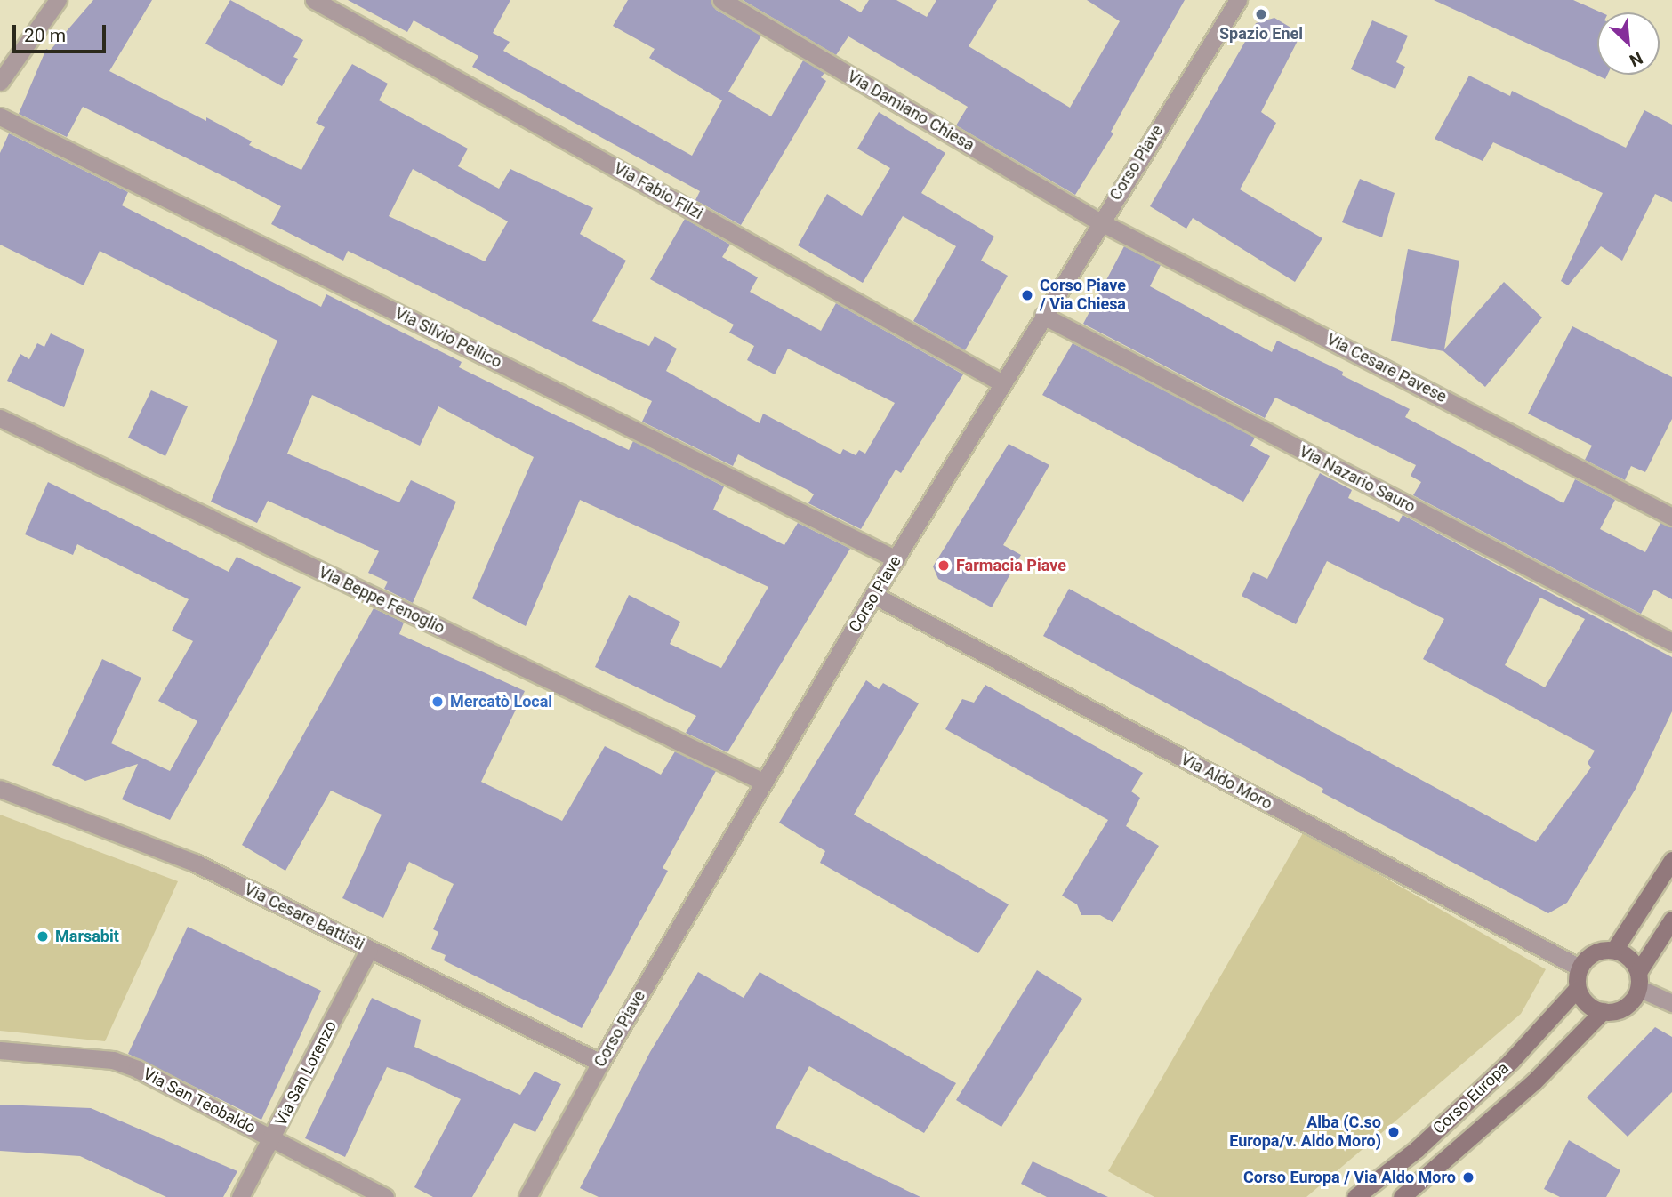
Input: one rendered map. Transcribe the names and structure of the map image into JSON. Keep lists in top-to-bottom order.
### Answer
{
  "streets": {
    "main road": ["Corso Europa"],
    "street": [
      "Via Damiano Chiesa",
      "Corso Piave",
      "Via Fabio Filzi",
      "Via Silvio Pellico",
      "Via Cesare Pavese",
      "Via Nazario Sauro",
      "Via Beppe Fenoglio",
      "Via Aldo Moro",
      "Via Cesare Battisti",
      "Via San Lorenzo",
      "Via San Teobaldo"
    ]
  },
  "crossings": [
    ["Via Damiano Chiesa", "Corso Piave"],
    ["Via Damiano Chiesa", "Via Cesare Pavese"],
    ["Corso Piave", "Via Fabio Filzi"],
    ["Corso Piave", "Via Silvio Pellico"],
    ["Corso Piave", "Via Cesare Pavese"],
    ["Corso Piave", "Via Nazario Sauro"],
    ["Corso Piave", "Via Beppe Fenoglio"],
    ["Corso Piave", "Via Aldo Moro"],
    ["Corso Piave", "Via Cesare Battisti"],
    ["Via Aldo Moro", "Corso Europa"],
    ["Via Cesare Battisti", "Via San Lorenzo"],
    ["Via San Lorenzo", "Via San Teobaldo"]
  ],
  "places": [
    "Spazio Enel",
    "Corso Piave / Via Chiesa",
    "Farmacia Piave",
    "Mercatò Local",
    "Marsabit",
    "Alba (C.so Europa/v. Aldo Moro)",
    "Corso Europa / Via Aldo Moro"
  ],
  "scale_bar": "20 m",
  "north": "bottom right"
}
